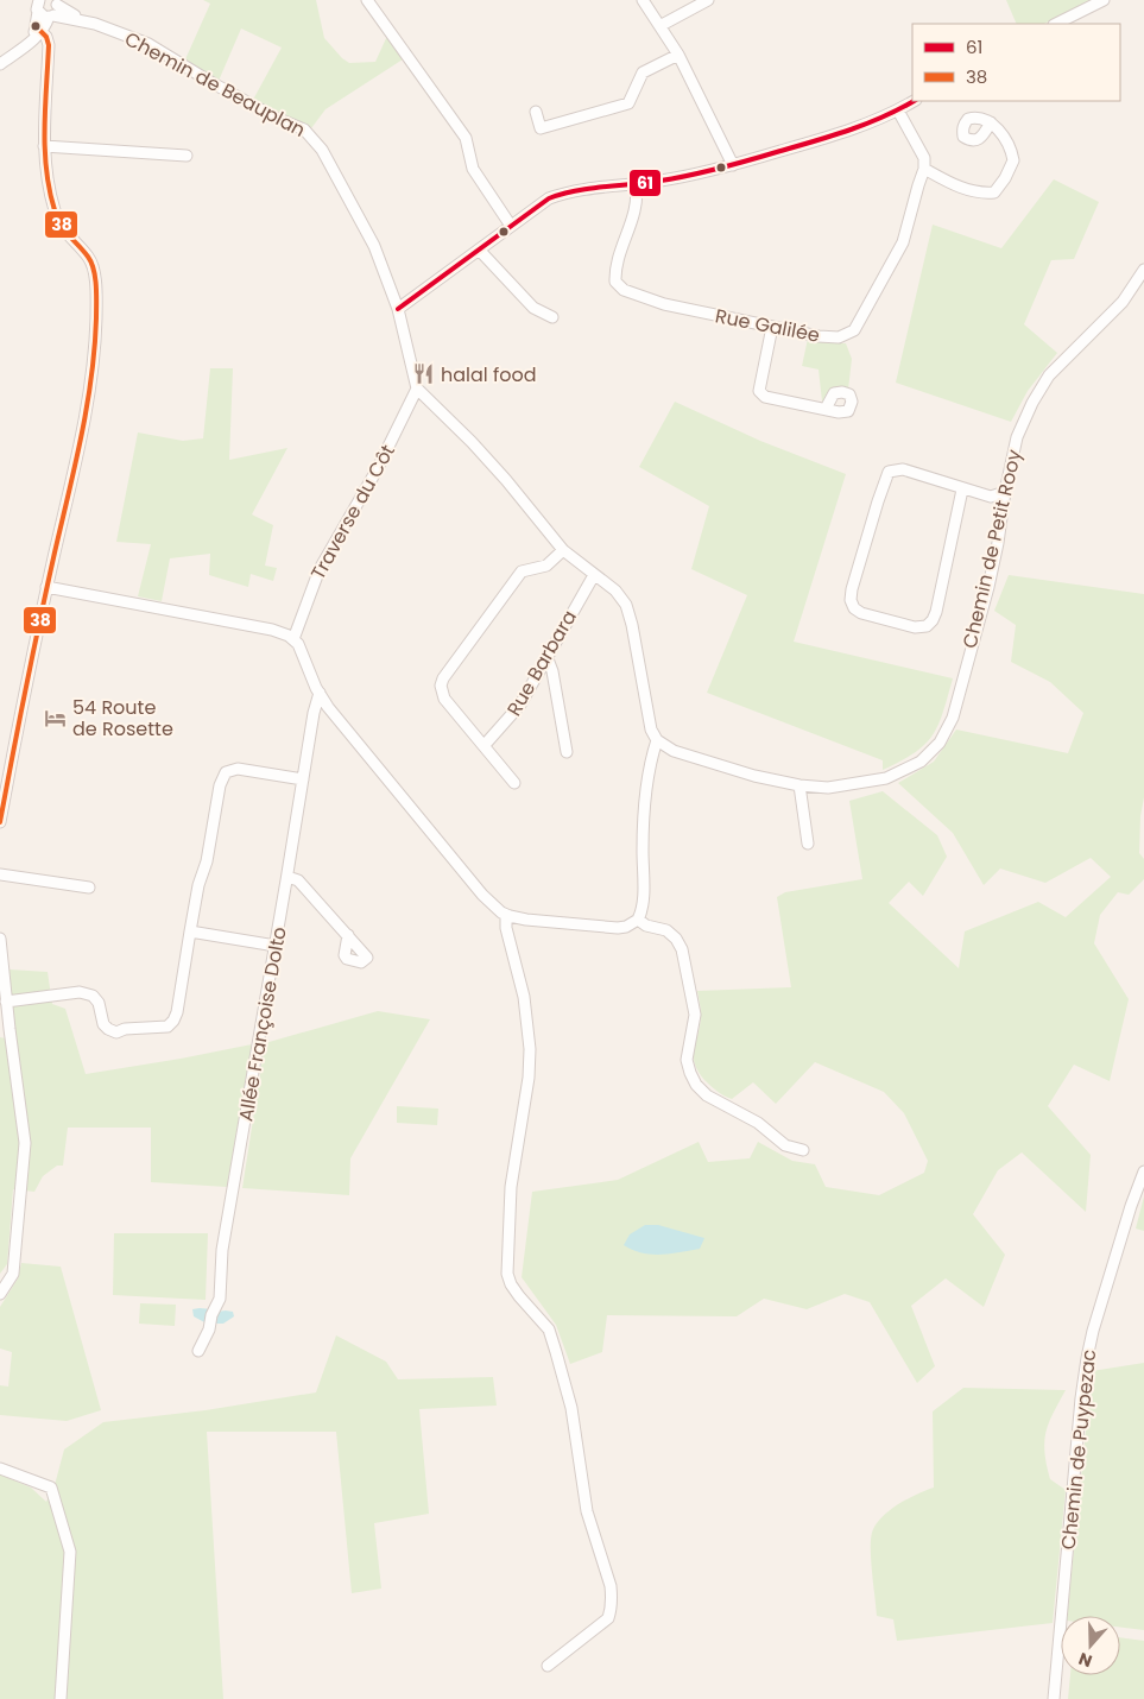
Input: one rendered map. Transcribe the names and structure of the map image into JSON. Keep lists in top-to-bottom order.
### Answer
{
  "streets": {
    "street": [
      "Chemin de Beauplan",
      "Rue Galilée",
      "Traverse du Côt",
      "Chemin de Petit Rooy",
      "Rue Barbara",
      "Allée Françoise Dolto",
      "Chemin de Puypezac"
    ]
  },
  "crossings": [
    ["Chemin de Beauplan", "Traverse du Côt"]
  ],
  "places": {
    "restaurant": ["halal food"],
    "hotel": ["54 Route de Rosette"]
  },
  "lines": ["transit line 38", "transit line 61"],
  "legend": ["61", "38"],
  "north": "bottom"
}
